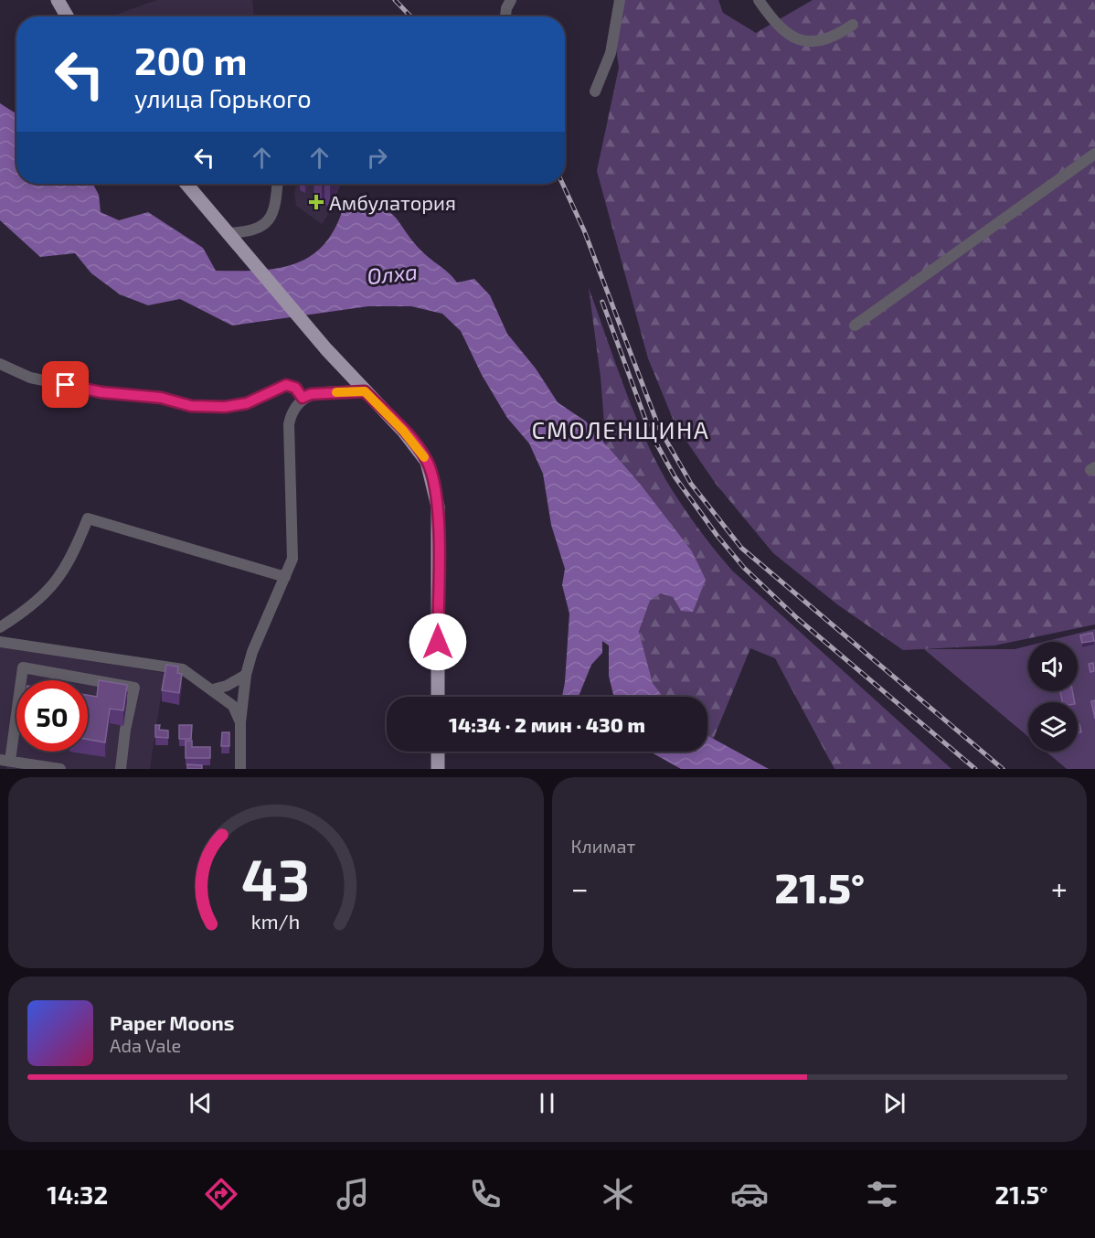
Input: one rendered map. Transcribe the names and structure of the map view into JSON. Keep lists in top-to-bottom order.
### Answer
{
  "districts": ["СМОЛЕНЩИНА"],
  "water": ["Олха"],
  "places": {
    "health": ["Амбулатория"]
  },
  "page": {
    "turn": ["200 m", "улица Горького"],
    "limit": "50",
    "trip": "14:34 · 2 мин · 430 m",
    "tile": "Климат",
    "heat": ["−", "21.5°", "+"],
    "song": ["Paper Moons", "Ada Vale"],
    "tabs": ["14:32", "21.5°"],
    "gauge": ["43", "km/h"]
  }
}
